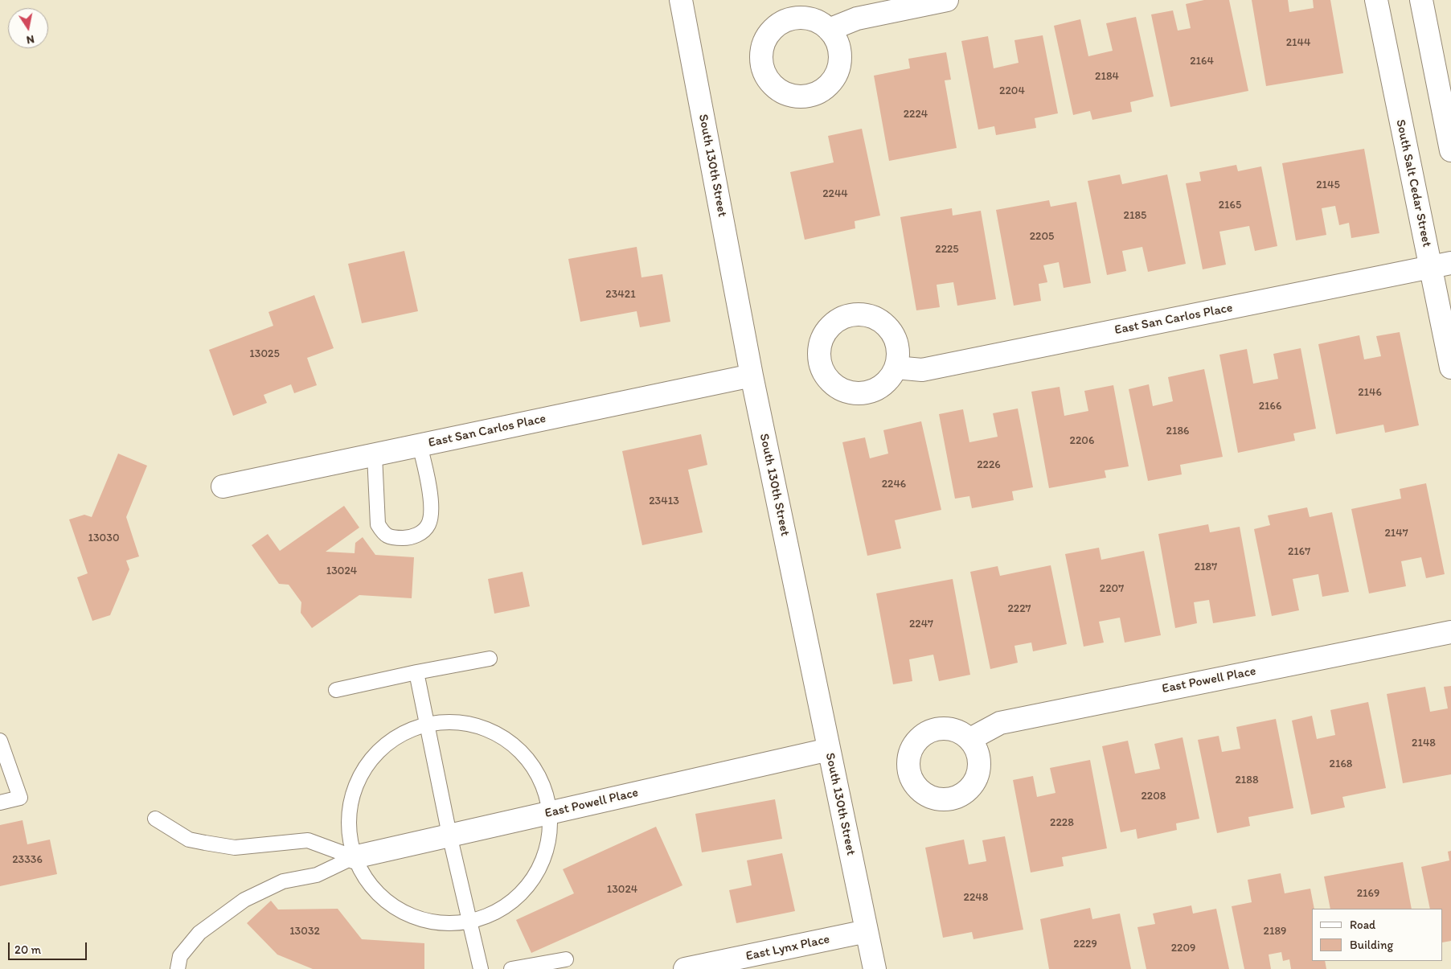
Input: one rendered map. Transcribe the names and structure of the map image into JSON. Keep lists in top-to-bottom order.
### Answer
{
  "streets": {
    "street": [
      "South 130th Street",
      "South Salt Cedar Street",
      "East San Carlos Place",
      "East Powell Place",
      "East Lynx Place"
    ]
  },
  "crossings": [
    ["South 130th Street", "East San Carlos Place"],
    ["South 130th Street", "East Powell Place"],
    ["South 130th Street", "East Lynx Place"],
    ["South Salt Cedar Street", "East San Carlos Place"]
  ],
  "house_numbers": [
    "2144",
    "2164",
    "2184",
    "2204",
    "2224",
    "2145",
    "2244",
    "2165",
    "2185",
    "2205",
    "2225",
    "23421",
    "13025",
    "2146",
    "2166",
    "2186",
    "2206",
    "2226",
    "2246",
    "23413",
    "2147",
    "13030",
    "2167",
    "2187",
    "13024",
    "2207",
    "2227",
    "2247",
    "2148",
    "2168",
    "2188",
    "2208",
    "2228",
    "23336",
    "13024",
    "2169",
    "2248",
    "13032",
    "2189",
    "2229",
    "2209"
  ],
  "legend": ["Road", "Building"],
  "scale_bar": "20 m",
  "north": "bottom"
}
